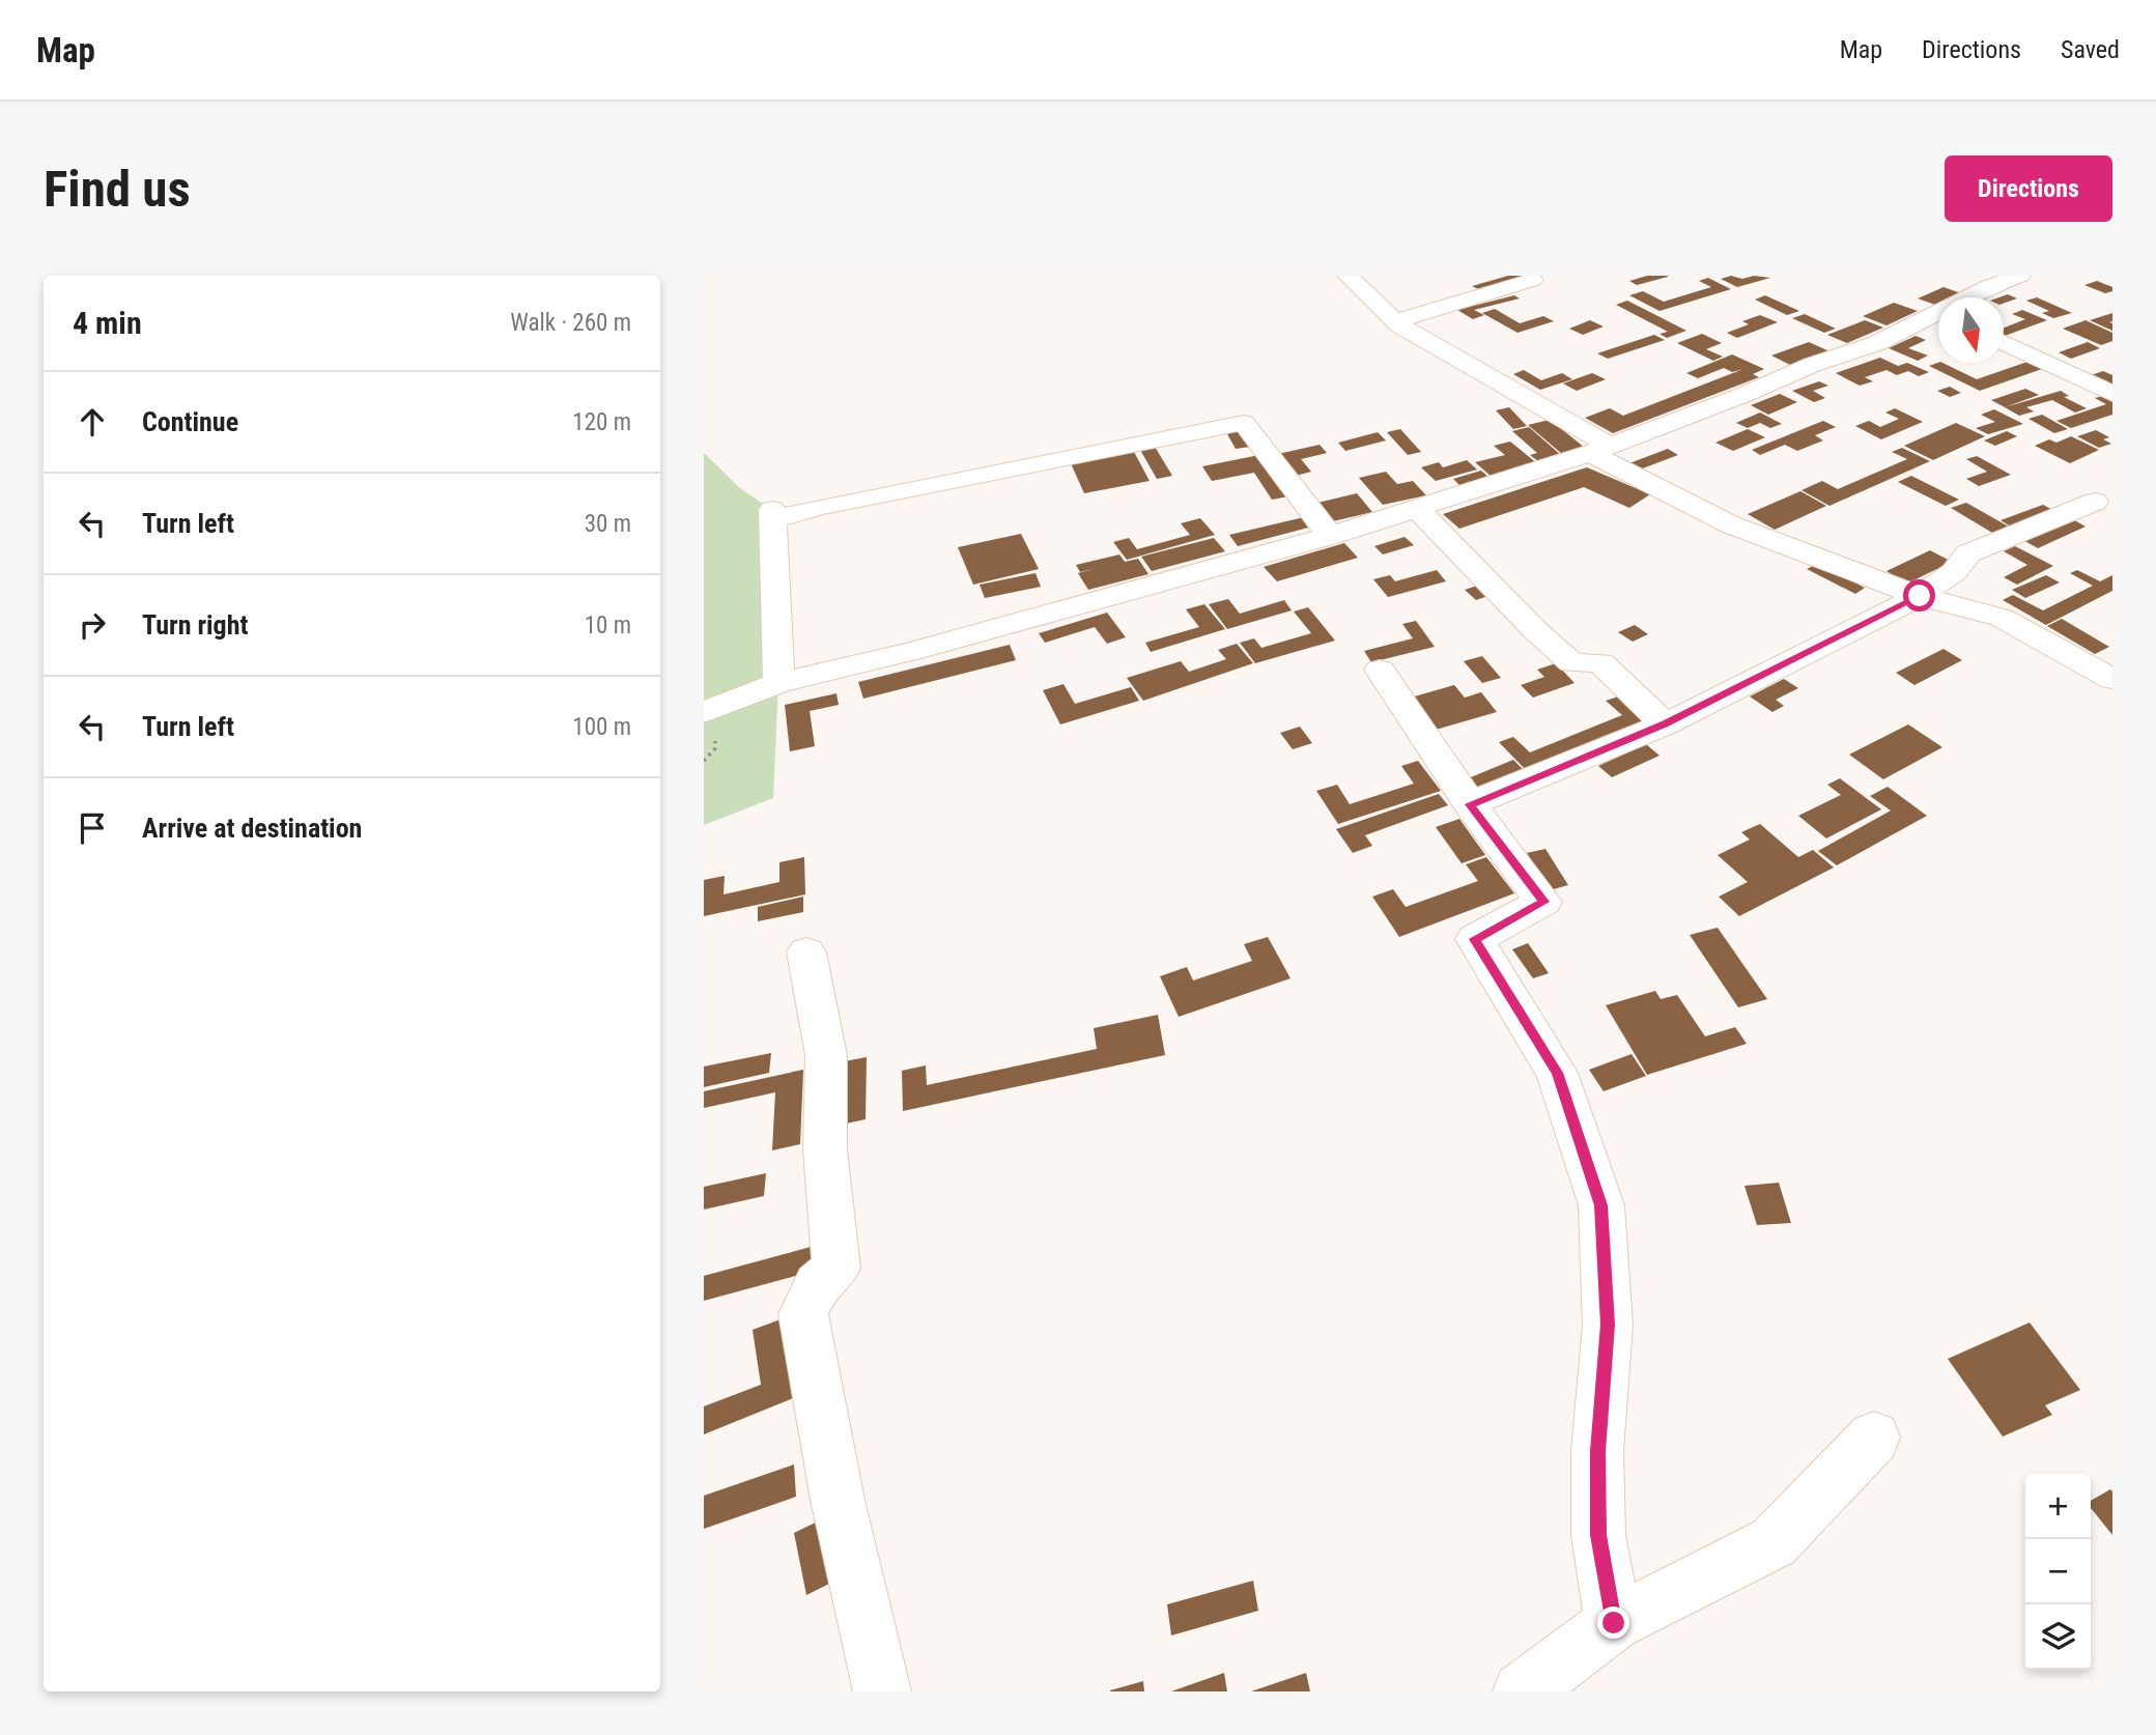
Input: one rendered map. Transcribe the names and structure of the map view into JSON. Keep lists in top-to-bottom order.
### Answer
{
  "north": "bottom",
  "page": {
    "header": "Map",
    "nav": ["Map", "Directions", "Saved"],
    "buttons": "Directions",
    "title": "Find us",
    "heading": ["4 min", "Walk · 260 m"],
    "list": [
      ["Continue", "120 m"],
      ["Turn left", "30 m"],
      ["Turn right", "10 m"],
      ["Turn left", "100 m"],
      "Arrive at destination"
    ],
    "map_buttons": ["+", "−"]
  }
}
